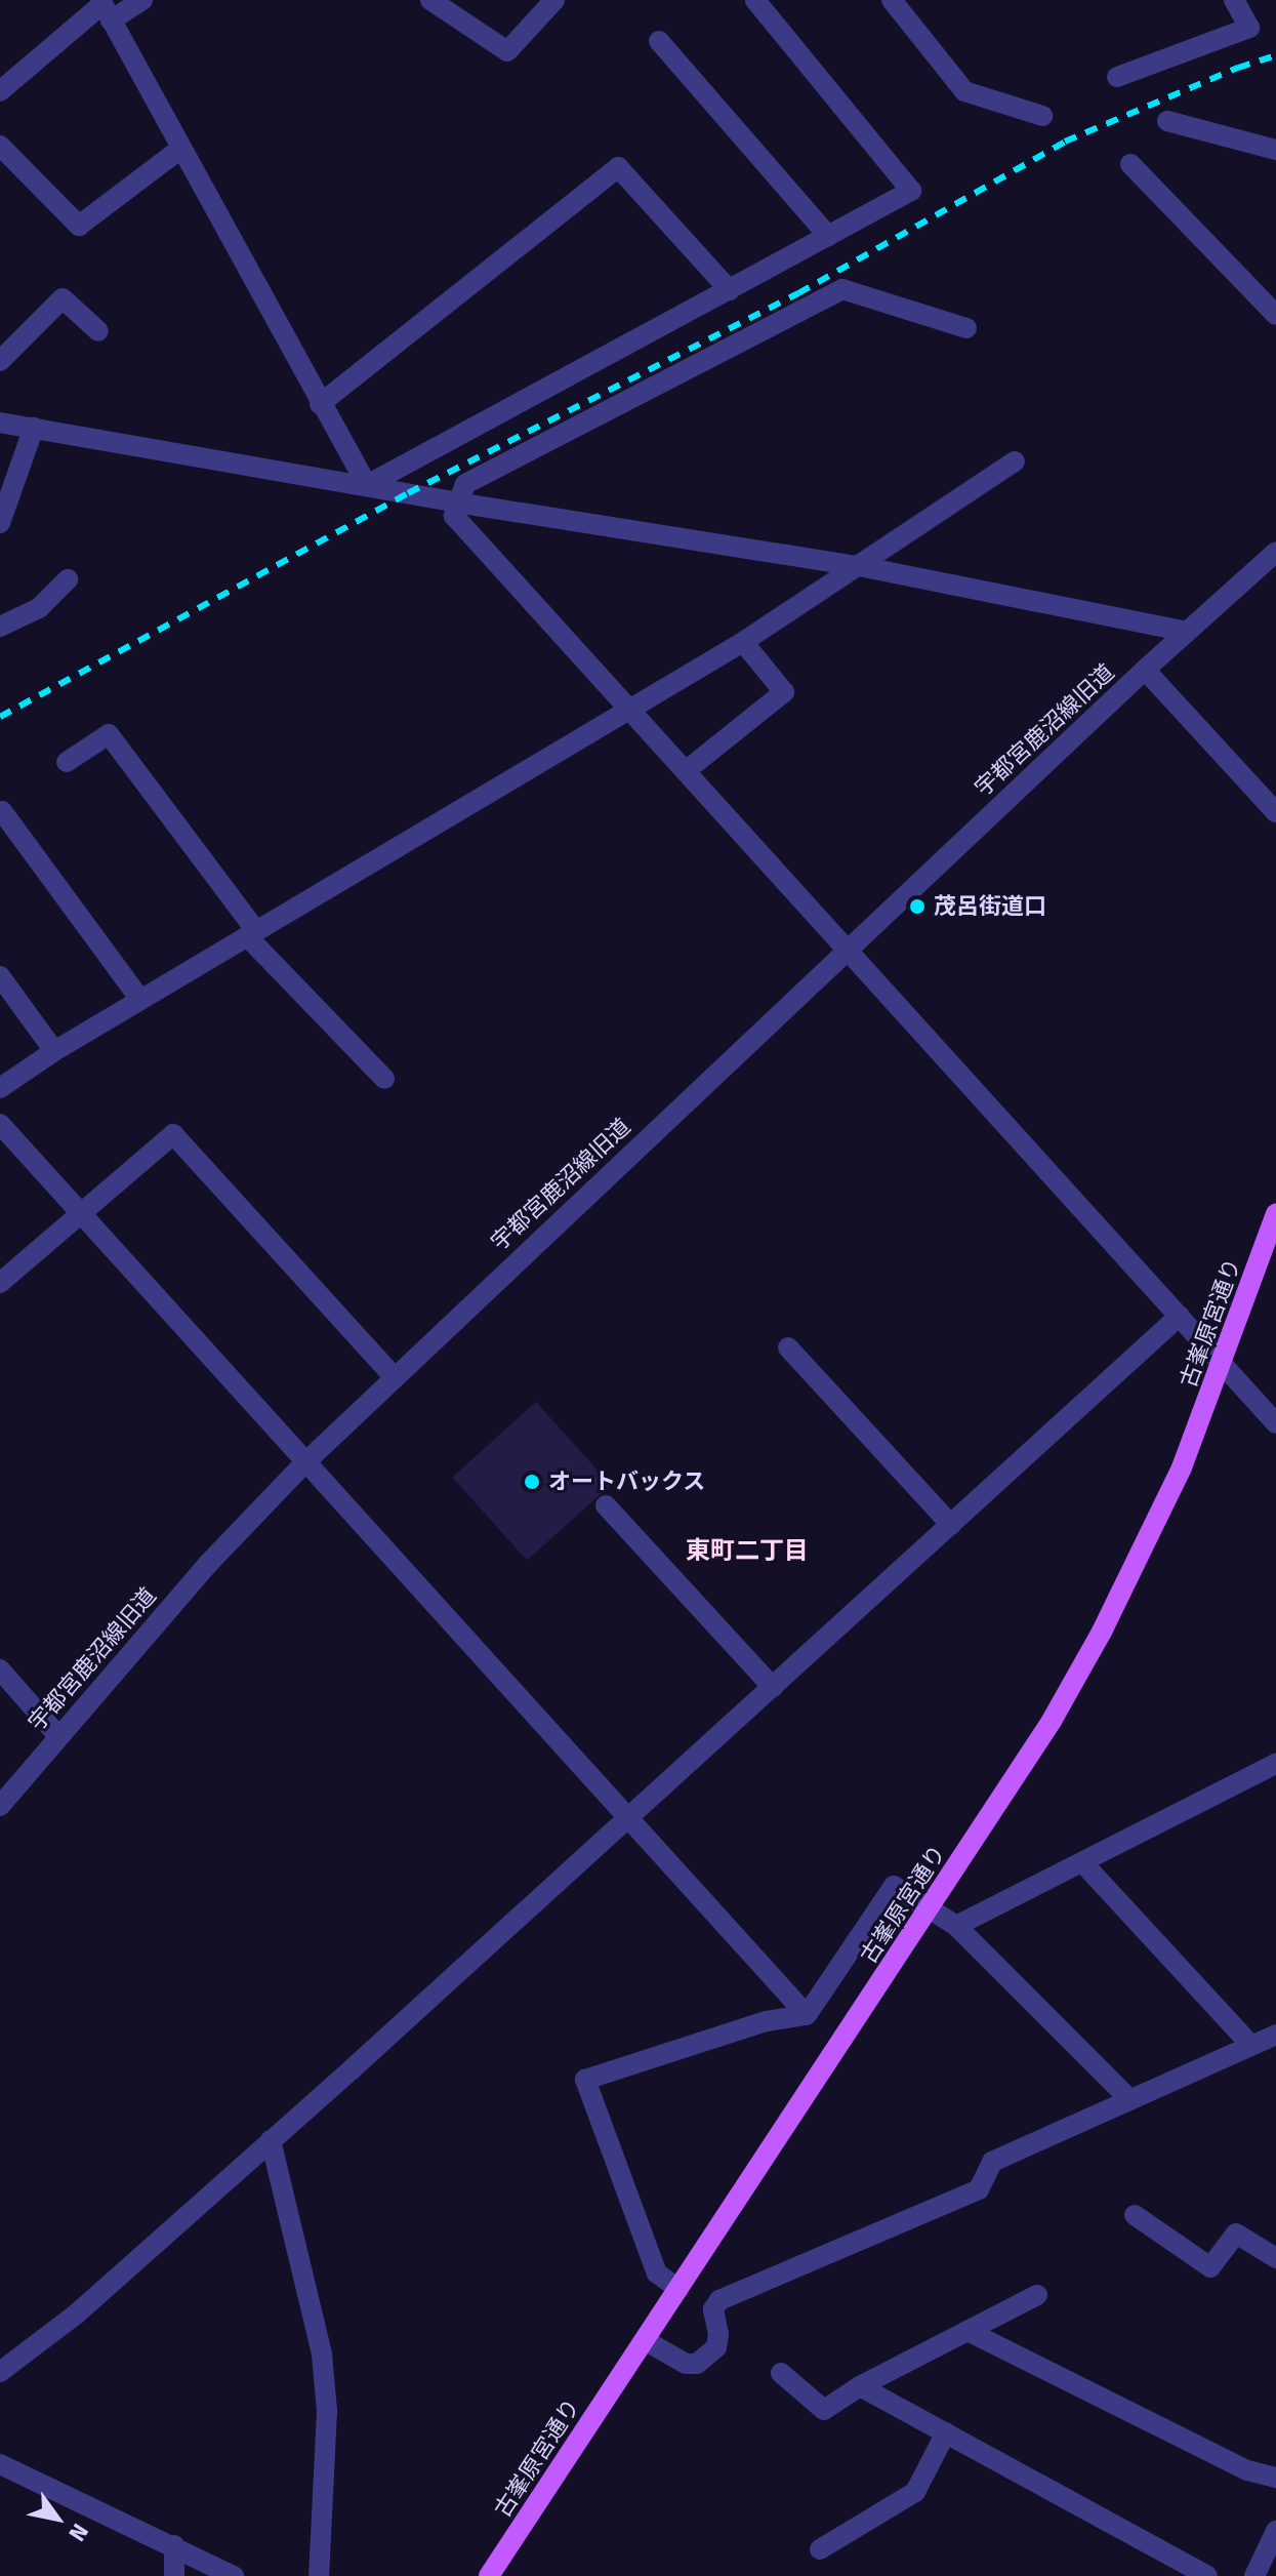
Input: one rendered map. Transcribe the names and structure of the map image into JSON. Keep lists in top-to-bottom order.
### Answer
{
  "streets": {
    "main road": ["古峯原宮通り"],
    "street": ["宇都宮鹿沼線旧道"]
  },
  "districts": ["東町二丁目"],
  "places": ["茂呂街道口", "オートバックス"],
  "north": "bottom right"
}
